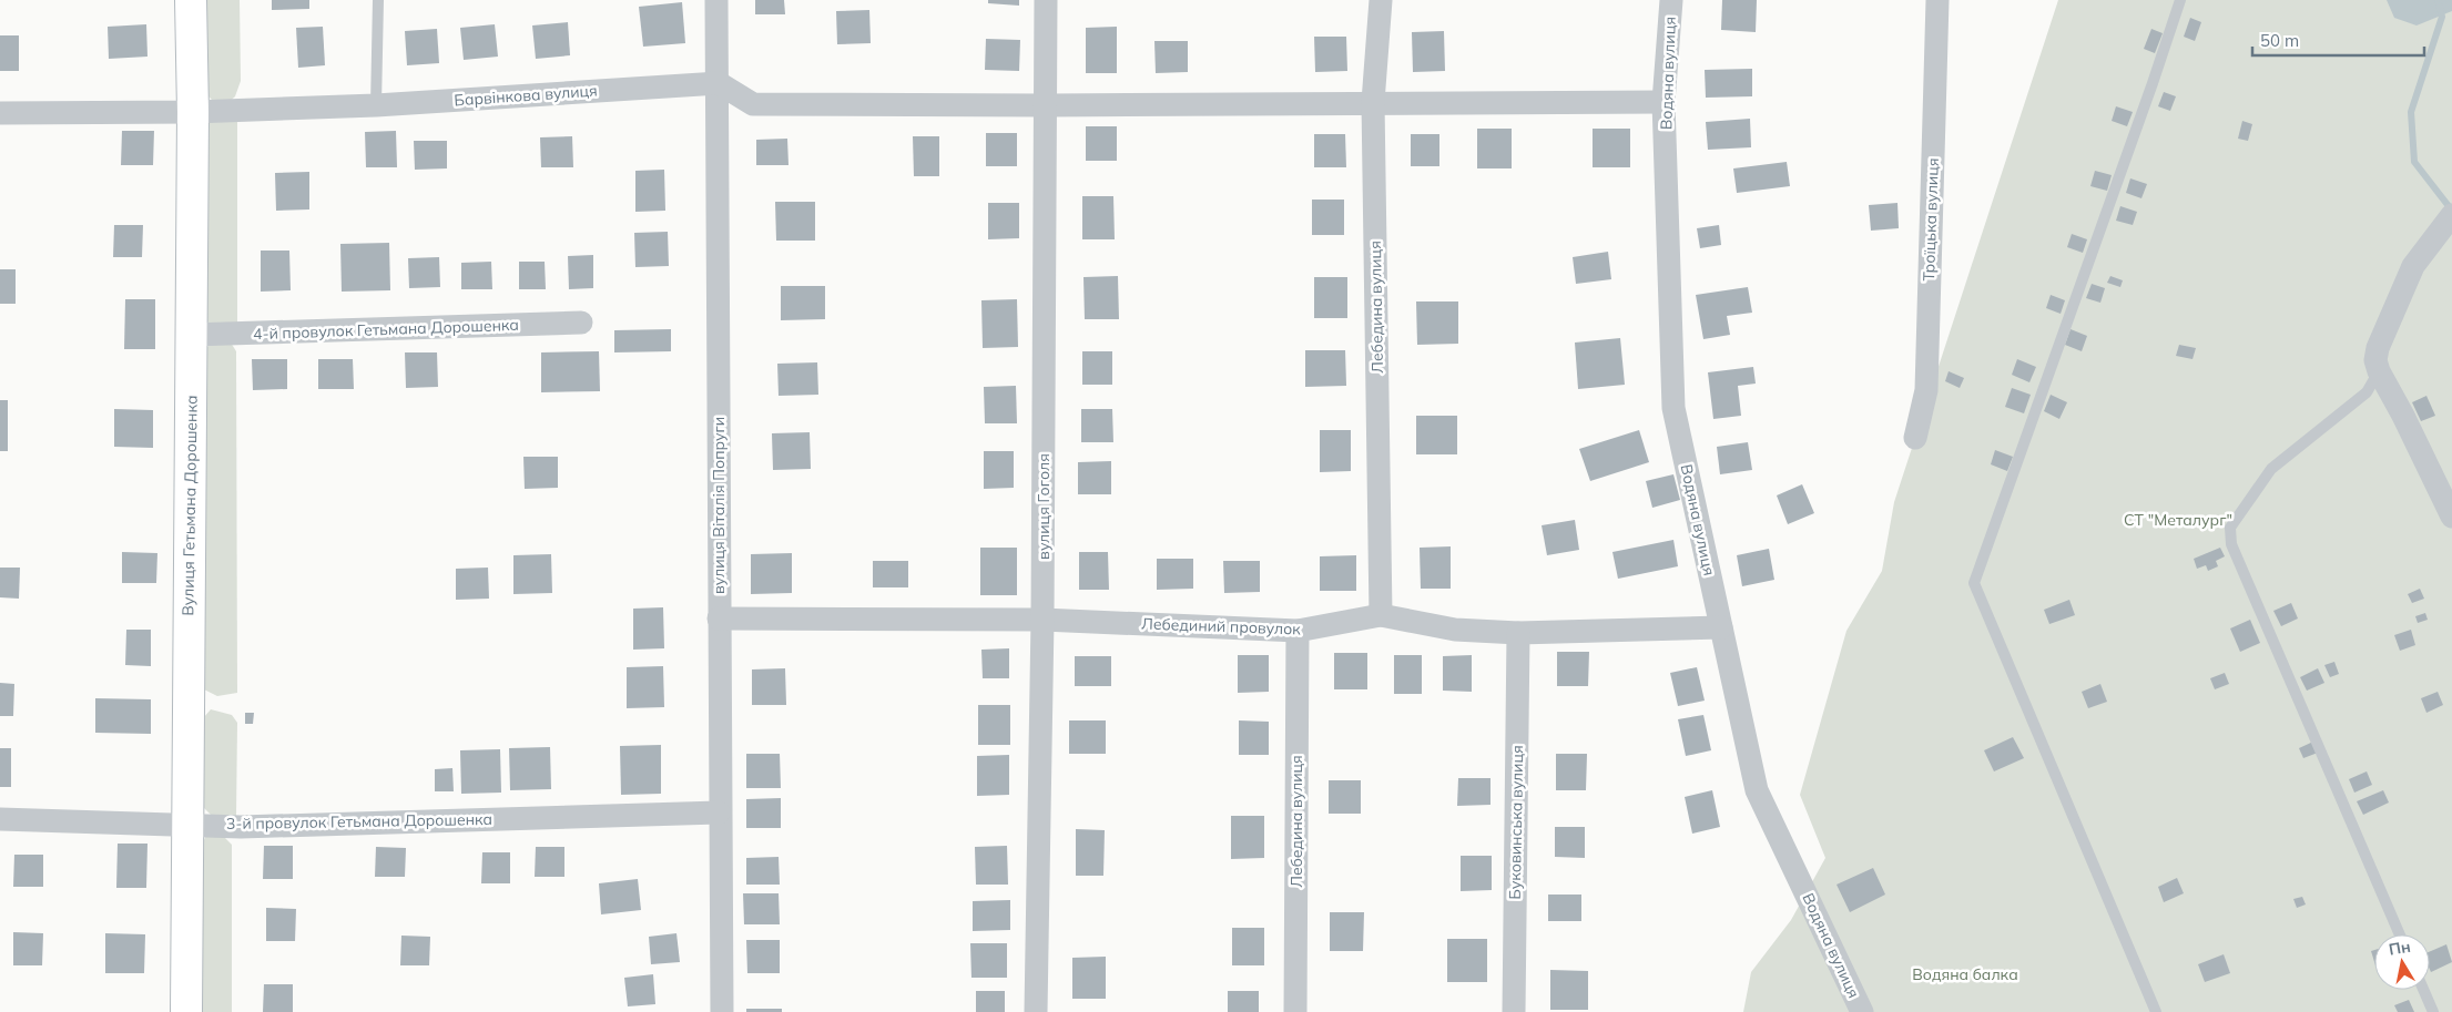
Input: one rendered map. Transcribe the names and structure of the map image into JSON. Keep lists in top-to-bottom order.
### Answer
{
  "streets": {
    "street": [
      "Водяна вулиця",
      "Барвінкова вулиця",
      "Троїцька вулиця",
      "Лебедина вулиця",
      "4-й провулок Гетьмана Дорошенка",
      "Вулиця Гетьмана Дорошенка",
      "вулиця Віталія Попруги",
      "вулиця Гоголя",
      "Лебединий провулок",
      "3-й провулок Гетьмана Дорошенка",
      "Буковинська вулиця"
    ]
  },
  "crossings": [
    ["Водяна вулиця", "Лебединий провулок"],
    ["Барвінкова вулиця", "Вулиця Гетьмана Дорошенка"],
    ["Барвінкова вулиця", "вулиця Віталія Попруги"],
    ["Лебедина вулиця", "Лебединий провулок"],
    ["4-й провулок Гетьмана Дорошенка", "Вулиця Гетьмана Дорошенка"],
    ["Вулиця Гетьмана Дорошенка", "3-й провулок Гетьмана Дорошенка"],
    ["вулиця Віталія Попруги", "Лебединий провулок"],
    ["вулиця Віталія Попруги", "3-й провулок Гетьмана Дорошенка"],
    ["вулиця Гоголя", "Лебединий провулок"],
    ["Лебединий провулок", "Буковинська вулиця"]
  ],
  "parks": ["СТ \"Металург\"", "Водяна балка"],
  "scale_bar": "50 m",
  "north": "top"
}
